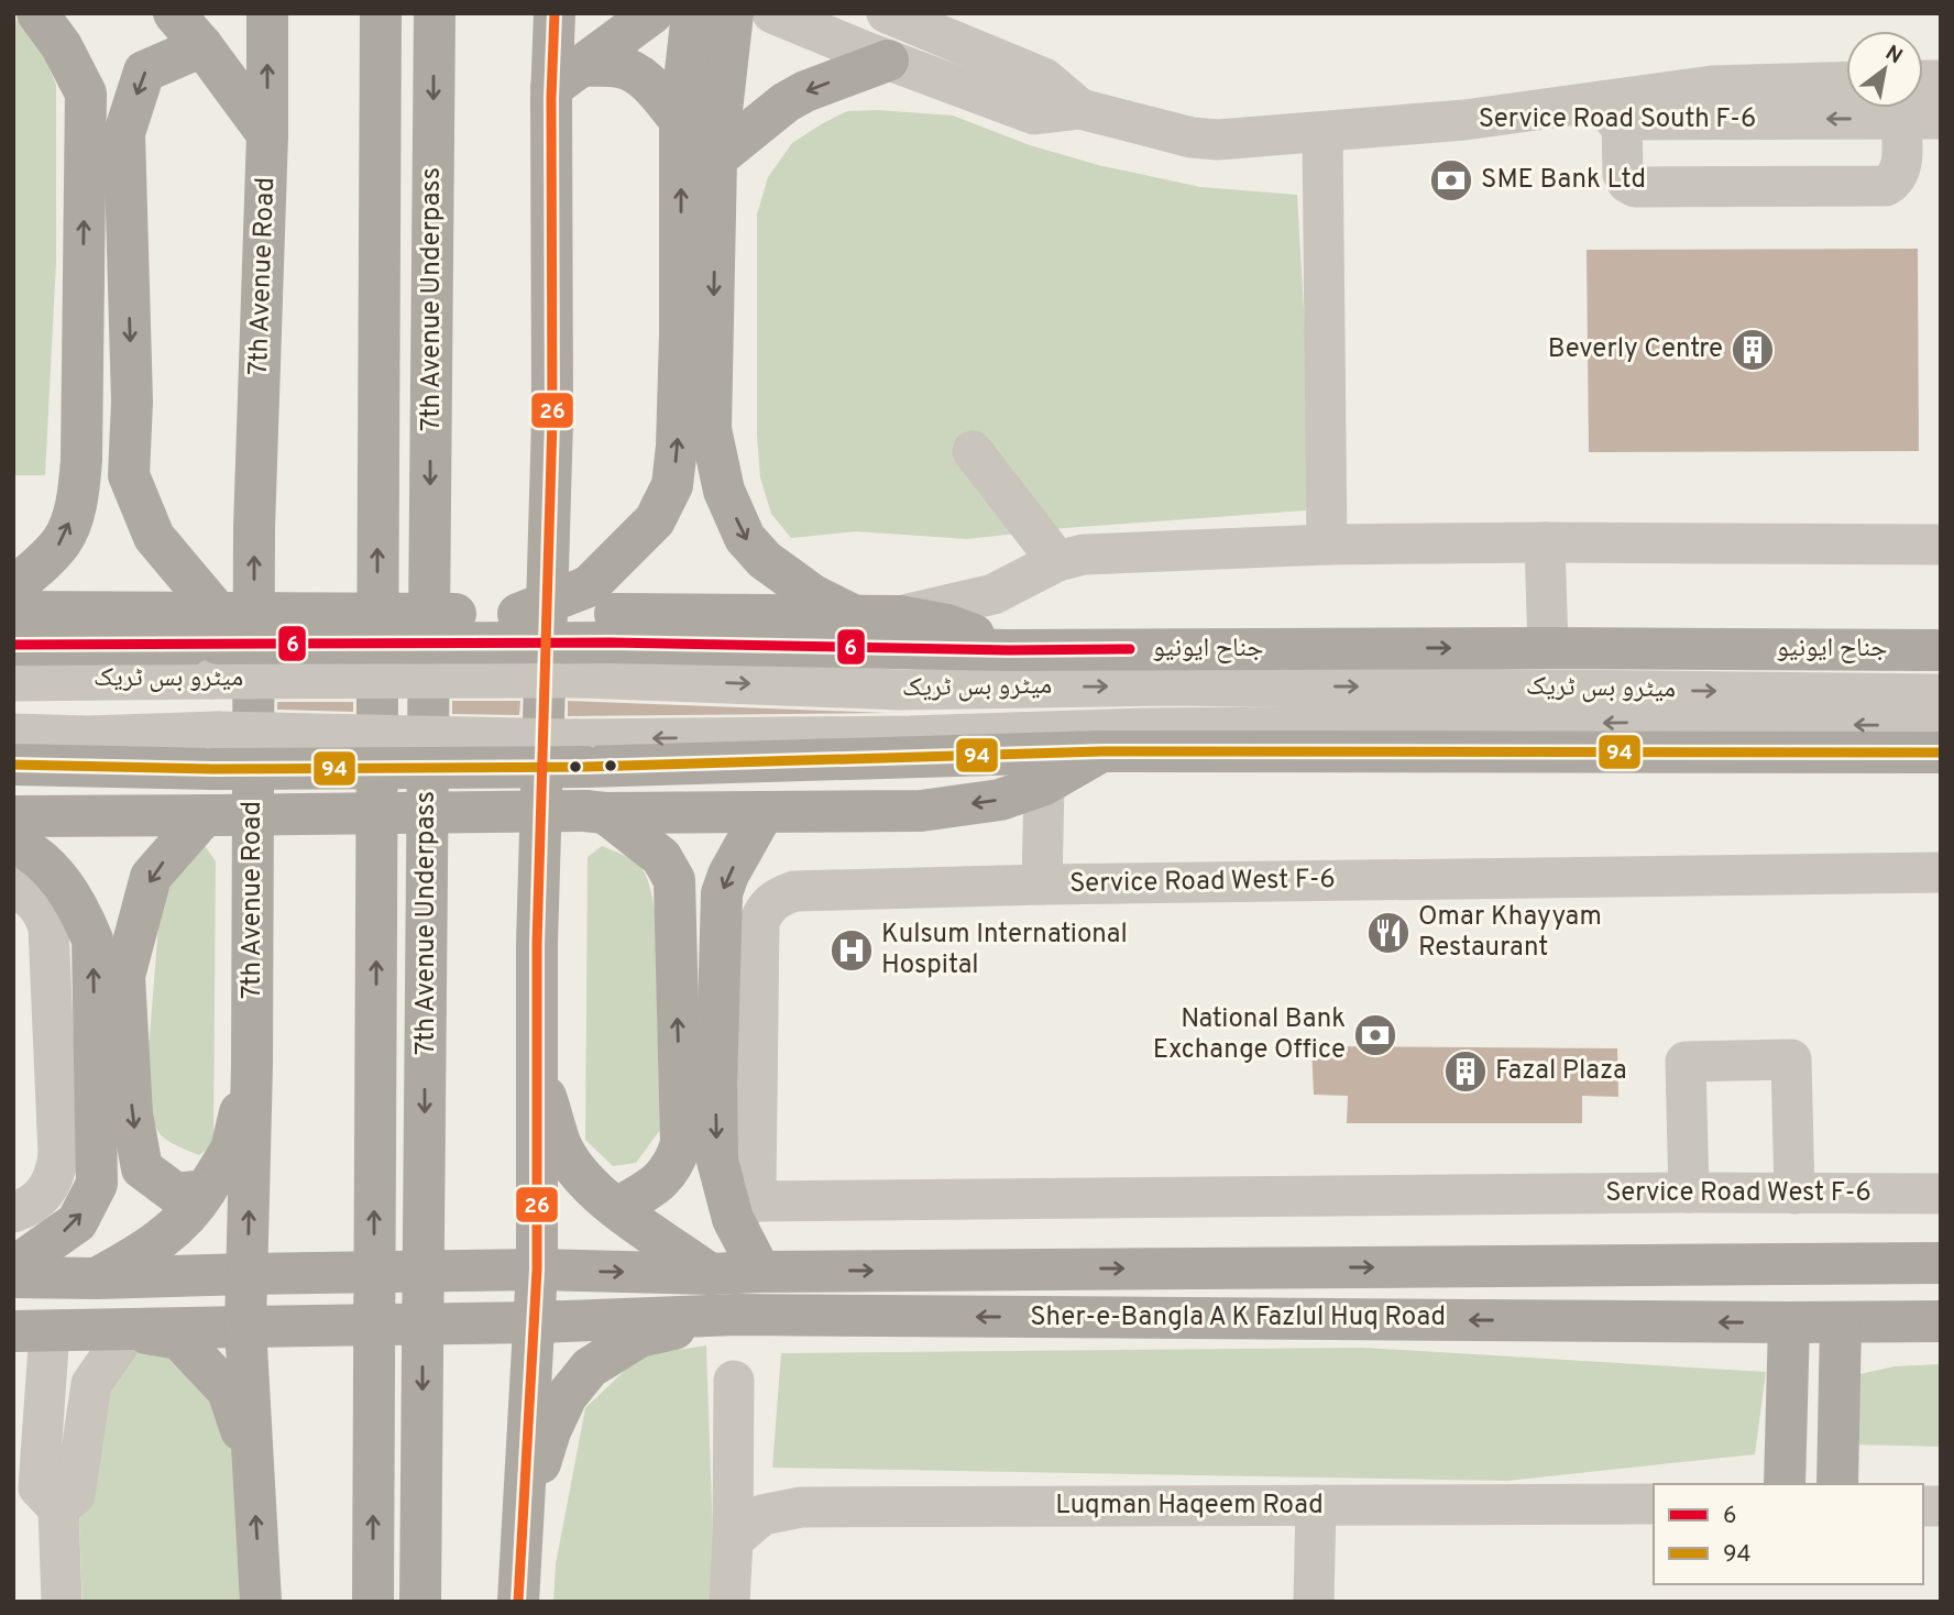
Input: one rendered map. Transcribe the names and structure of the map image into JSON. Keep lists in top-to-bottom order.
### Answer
{
  "streets": {
    "main road": [
      "7th Avenue Road",
      "7th Avenue Underpass",
      "جناح ایونیو",
      "Sher-e-Bangla A K Fazlul Huq Road"
    ],
    "street": [
      "Service Road South F-6",
      "میٹرو بس ٹریک",
      "Service Road West F-6",
      "Luqman Haqeem Road"
    ]
  },
  "crossings": [
    ["7th Avenue Road", "Sher-e-Bangla A K Fazlul Huq Road"],
    ["جناح ایونیو", "میٹرو بس ٹریک"]
  ],
  "places": {
    "bank": ["SME Bank Ltd", "National Bank Exchange Office"],
    "building": ["Beverly Centre", "Fazal Plaza"],
    "restaurant": ["Omar Khayyam Restaurant"],
    "hospital": ["Kulsum International Hospital"]
  },
  "lines": ["transit line 26", "transit line 6", "transit line 94"],
  "legend": ["6", "94"],
  "north": "top right"
}
